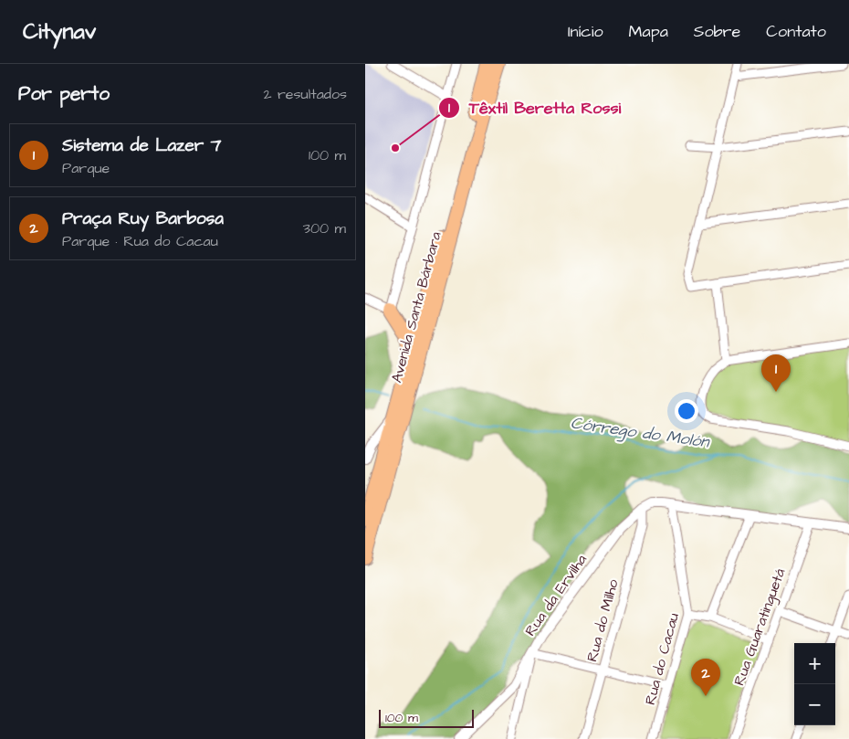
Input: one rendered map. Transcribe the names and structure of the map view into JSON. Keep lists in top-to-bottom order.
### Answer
{
  "streets": {
    "main road": ["Avenida Santa Bárbara"],
    "street": [
      "Rua da Ervilha",
      "Rua do Milho",
      "Rua Guaratinguetá",
      "Rua do Cacau"
    ]
  },
  "crossings": [
    ["Rua da Ervilha", "Rua do Milho"]
  ],
  "water": ["Córrego do Molón"],
  "places": ["Têxtil Beretta Rossi"],
  "scale_bar": "100 m",
  "page": {
    "header": "Citynav",
    "nav": [
      "Início",
      "Mapa",
      "Sobre",
      "Contato"
    ],
    "heading": ["Por perto", "2 resultados"],
    "list": [
      {
        "mark": "1",
        "name": "Sistema de Lazer 7",
        "note": "Parque",
        "value": "100 m"
      },
      {
        "mark": "2",
        "name": "Praça Ruy Barbosa",
        "note": "Parque · Rua do Cacau",
        "value": "300 m"
      }
    ],
    "pins": ["1", "2"],
    "map_buttons": ["+", "−"],
    "scale": "100 m"
  }
}
